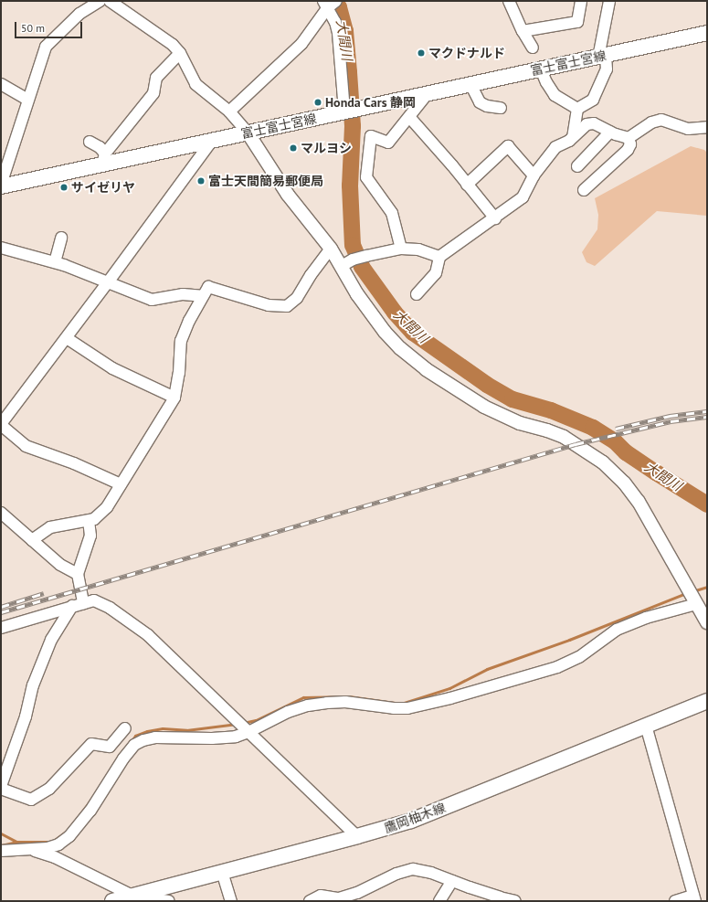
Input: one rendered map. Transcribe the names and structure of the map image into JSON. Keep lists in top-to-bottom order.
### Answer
{
  "streets": {
    "main road": ["富士富士宮線", "鷹岡柚木線"]
  },
  "water": ["大間川"],
  "places": [
    "マクドナルド",
    "Honda Cars 静岡",
    "マルヨシ",
    "富士天間簡易郵便局",
    "サイゼリヤ"
  ],
  "scale_bar": "50 m"
}
